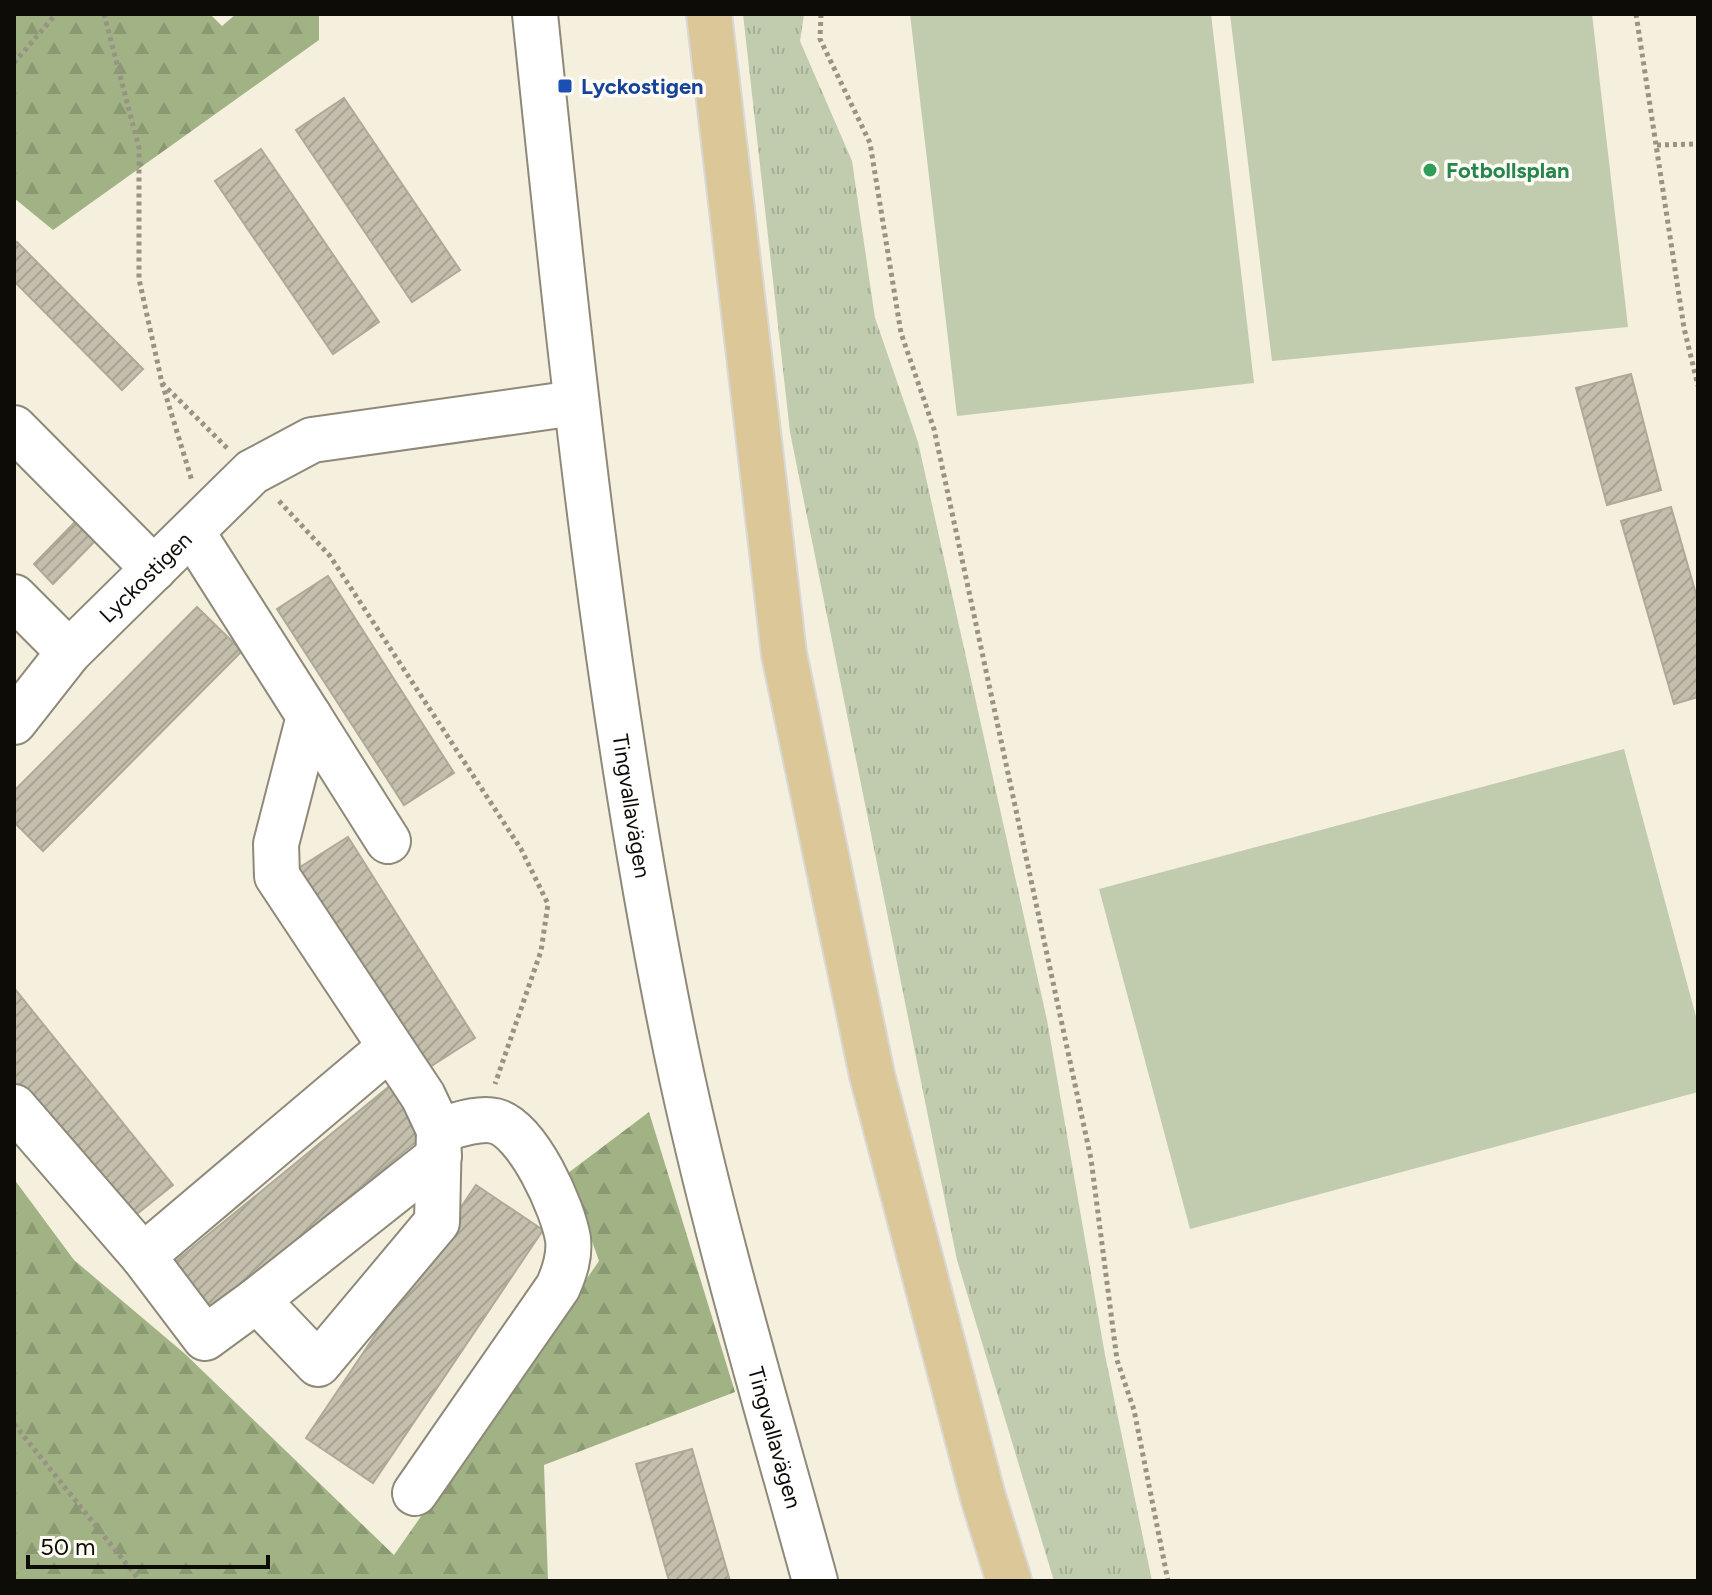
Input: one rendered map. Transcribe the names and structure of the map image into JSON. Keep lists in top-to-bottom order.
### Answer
{
  "streets": {
    "street": ["Lyckostigen", "Tingvallavägen"]
  },
  "crossings": [
    ["Lyckostigen", "Tingvallavägen"]
  ],
  "places": {
    "transit": ["Lyckostigen"],
    "other": ["Fotbollsplan"]
  },
  "scale_bar": "50 m"
}
